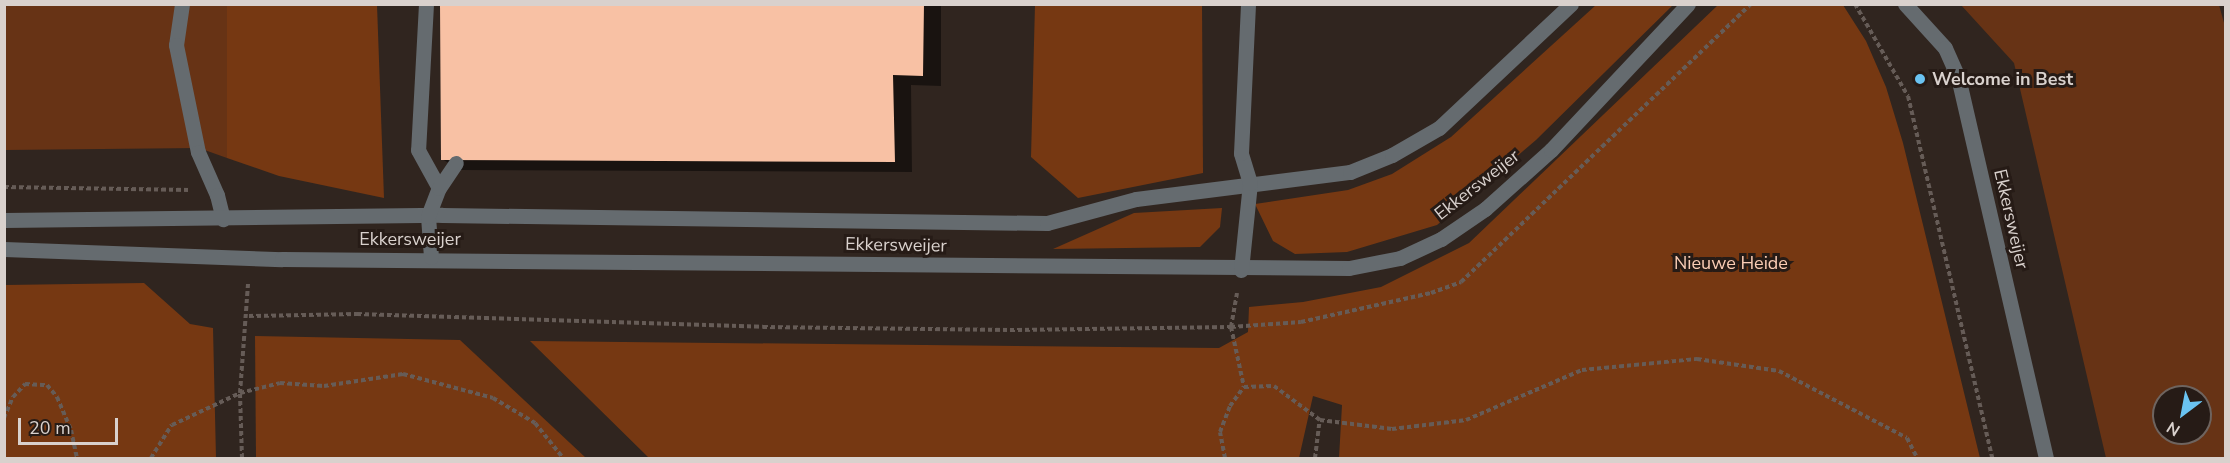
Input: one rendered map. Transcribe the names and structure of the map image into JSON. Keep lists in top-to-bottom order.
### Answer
{
  "streets": {
    "street": ["Ekkersweijer"]
  },
  "parks": ["Nieuwe Heide"],
  "places": ["Welcome in Best"],
  "scale_bar": "20 m",
  "north": "bottom left"
}
